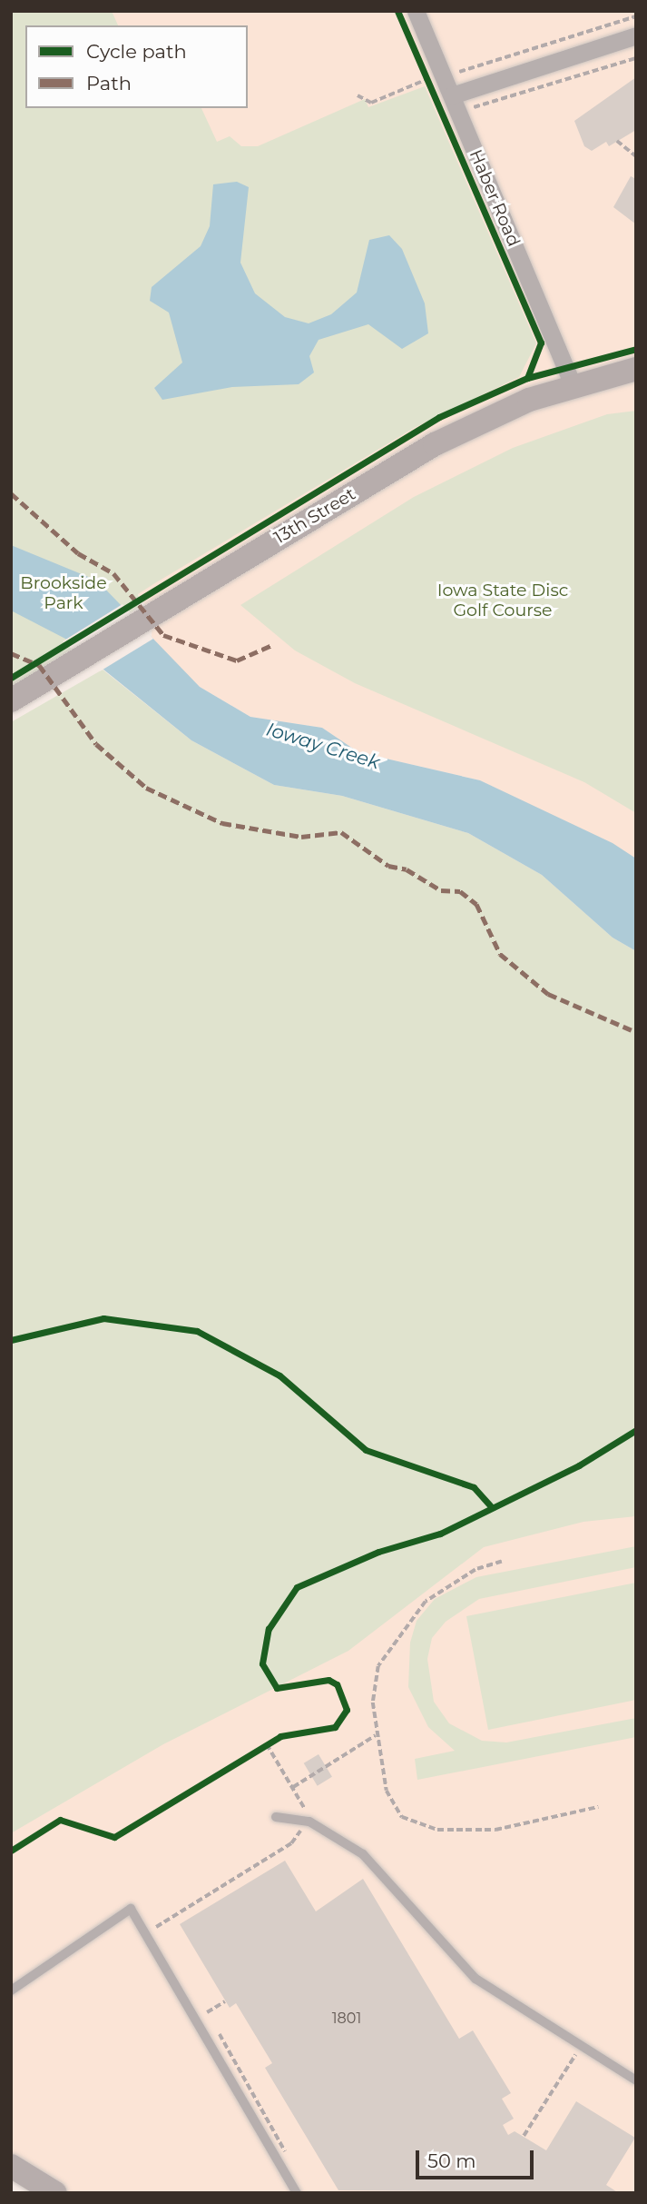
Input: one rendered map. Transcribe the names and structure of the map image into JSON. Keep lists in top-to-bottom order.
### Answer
{
  "streets": {
    "main road": ["13th Street"],
    "street": ["Haber Road"]
  },
  "crossings": [
    ["Haber Road", "13th Street"]
  ],
  "water": ["Ioway Creek"],
  "parks": ["Brookside Park", "Iowa State Disc Golf Course"],
  "house_numbers": ["1801"],
  "legend": ["Cycle path", "Path"],
  "scale_bar": "50 m"
}
